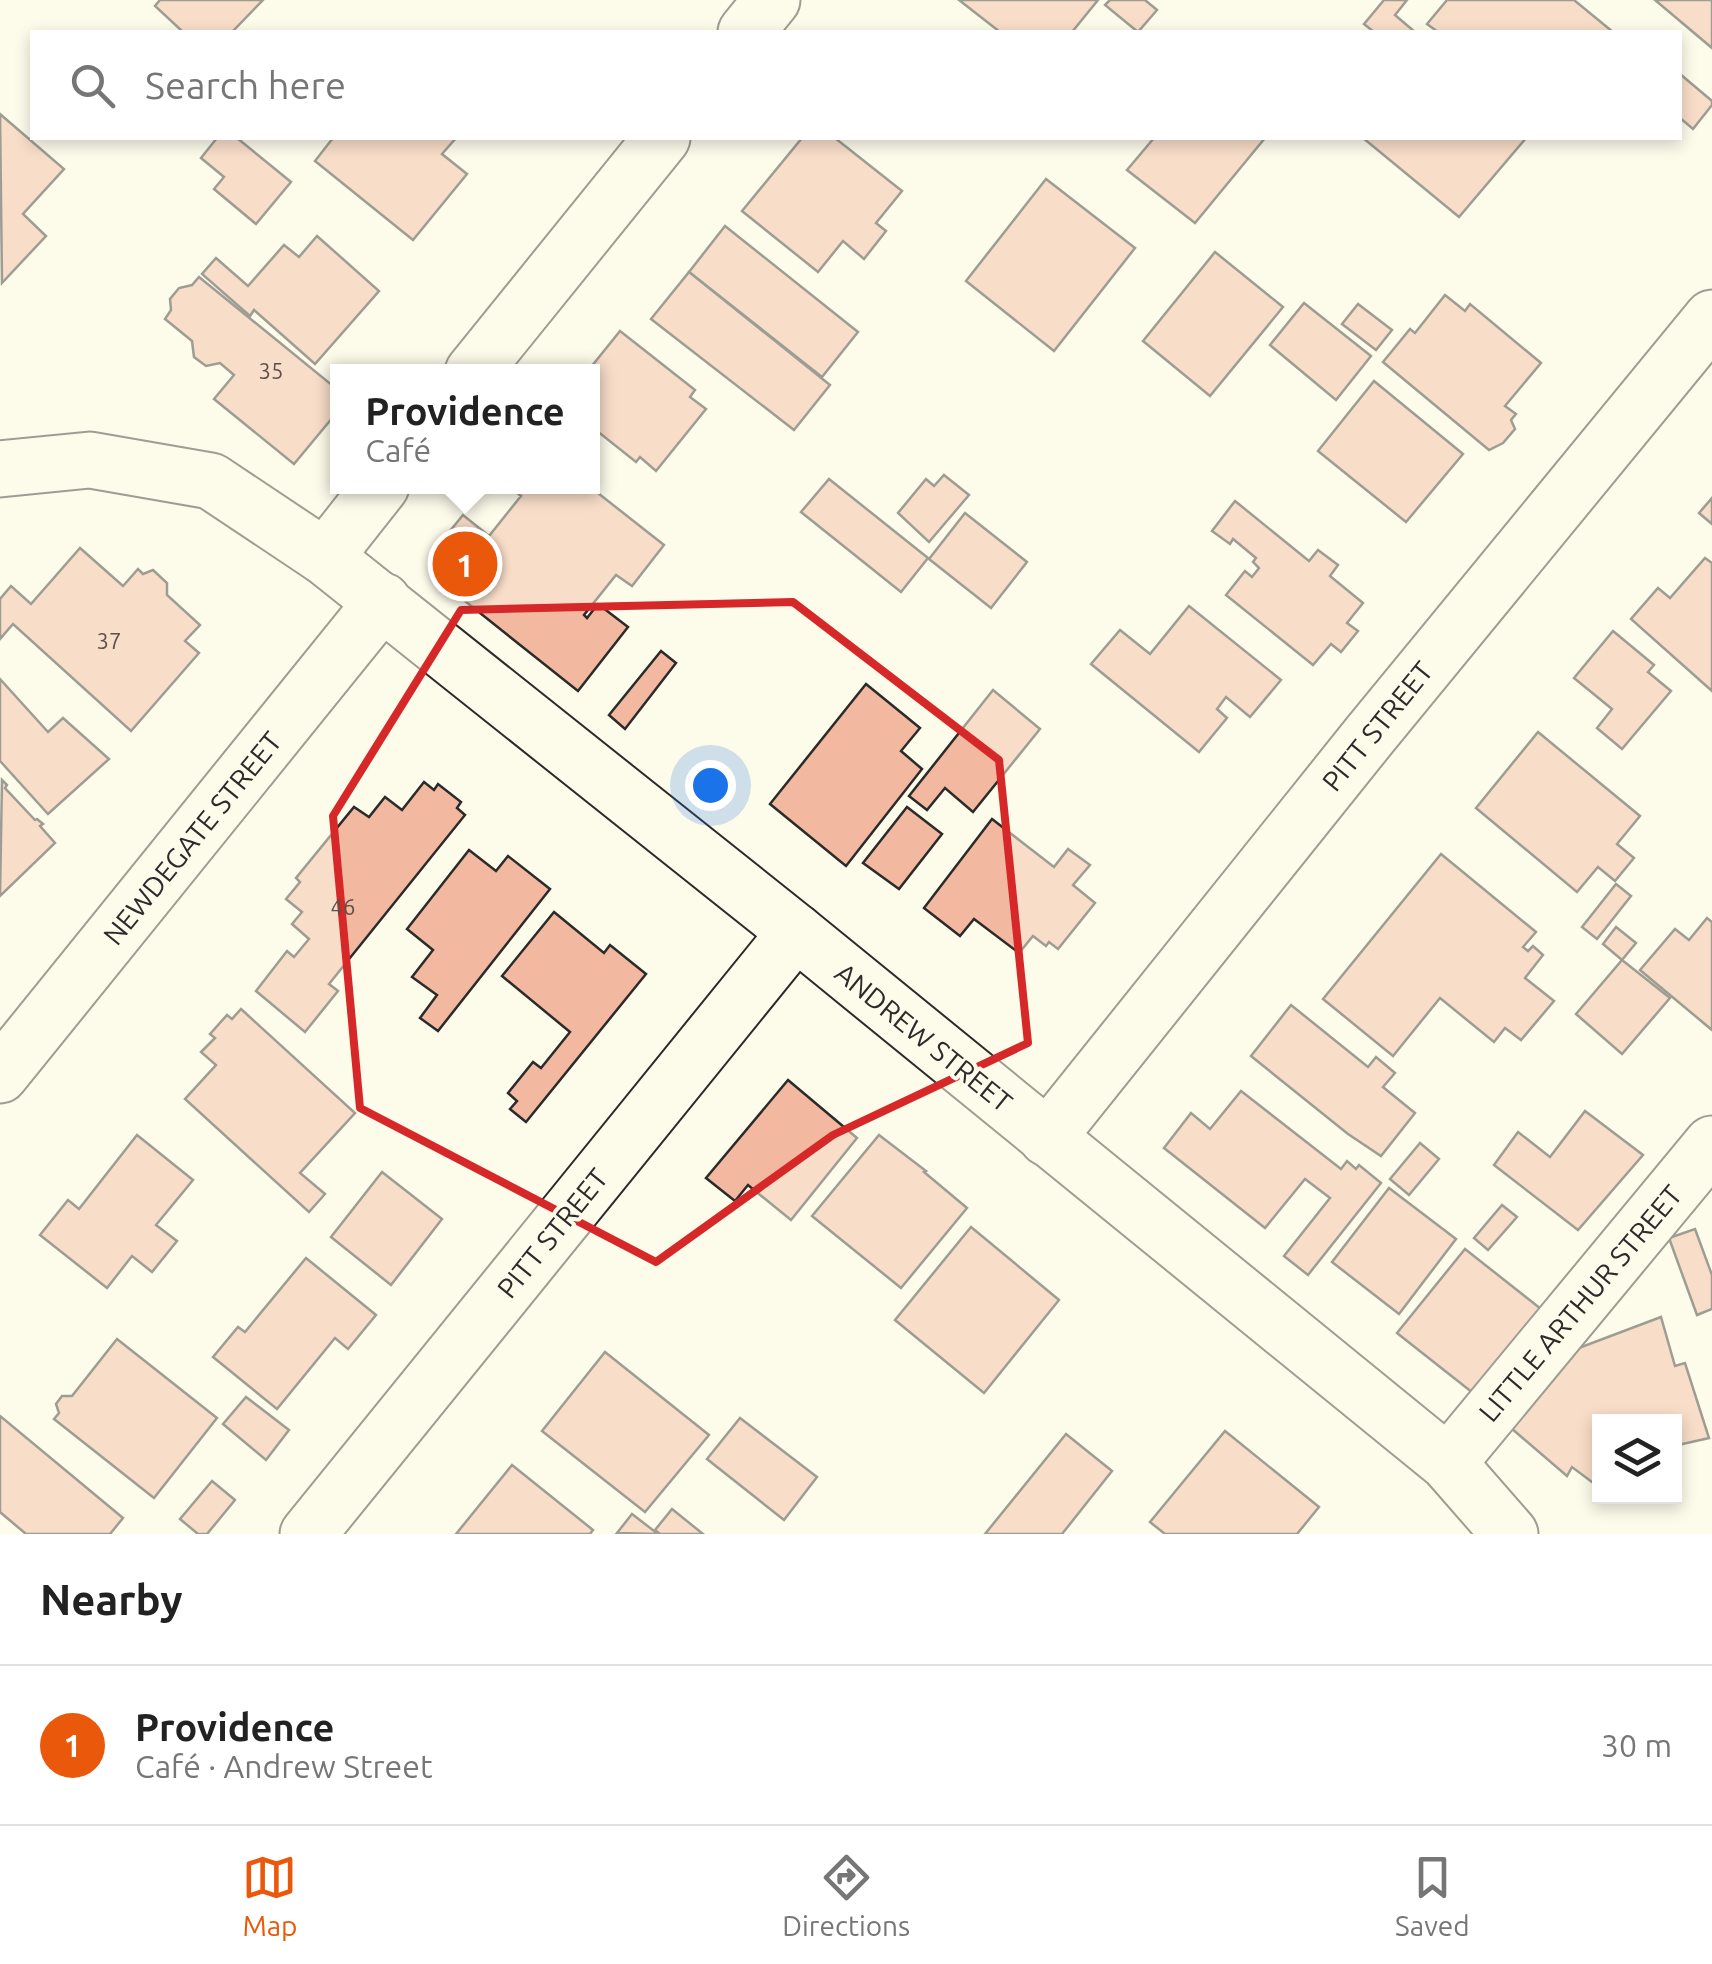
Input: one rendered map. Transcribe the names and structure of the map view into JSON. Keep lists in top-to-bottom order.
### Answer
{
  "streets": {
    "street": [
      "PITT STREET",
      "NEWDEGATE STREET",
      "ANDREW STREET",
      "LITTLE ARTHUR STREET"
    ]
  },
  "crossings": [
    ["PITT STREET", "ANDREW STREET"],
    ["NEWDEGATE STREET", "ANDREW STREET"],
    ["ANDREW STREET", "LITTLE ARTHUR STREET"]
  ],
  "house_numbers": ["35", "37", "46"],
  "page": {
    "search": "Search here",
    "popup": ["Providence", "Café"],
    "pins": "1",
    "heading": "Nearby",
    "list": [
      {
        "mark": "1",
        "name": "Providence",
        "note": "Café · Andrew Street",
        "value": "30 m"
      }
    ],
    "nav": ["Map", "Directions", "Saved"]
  }
}
